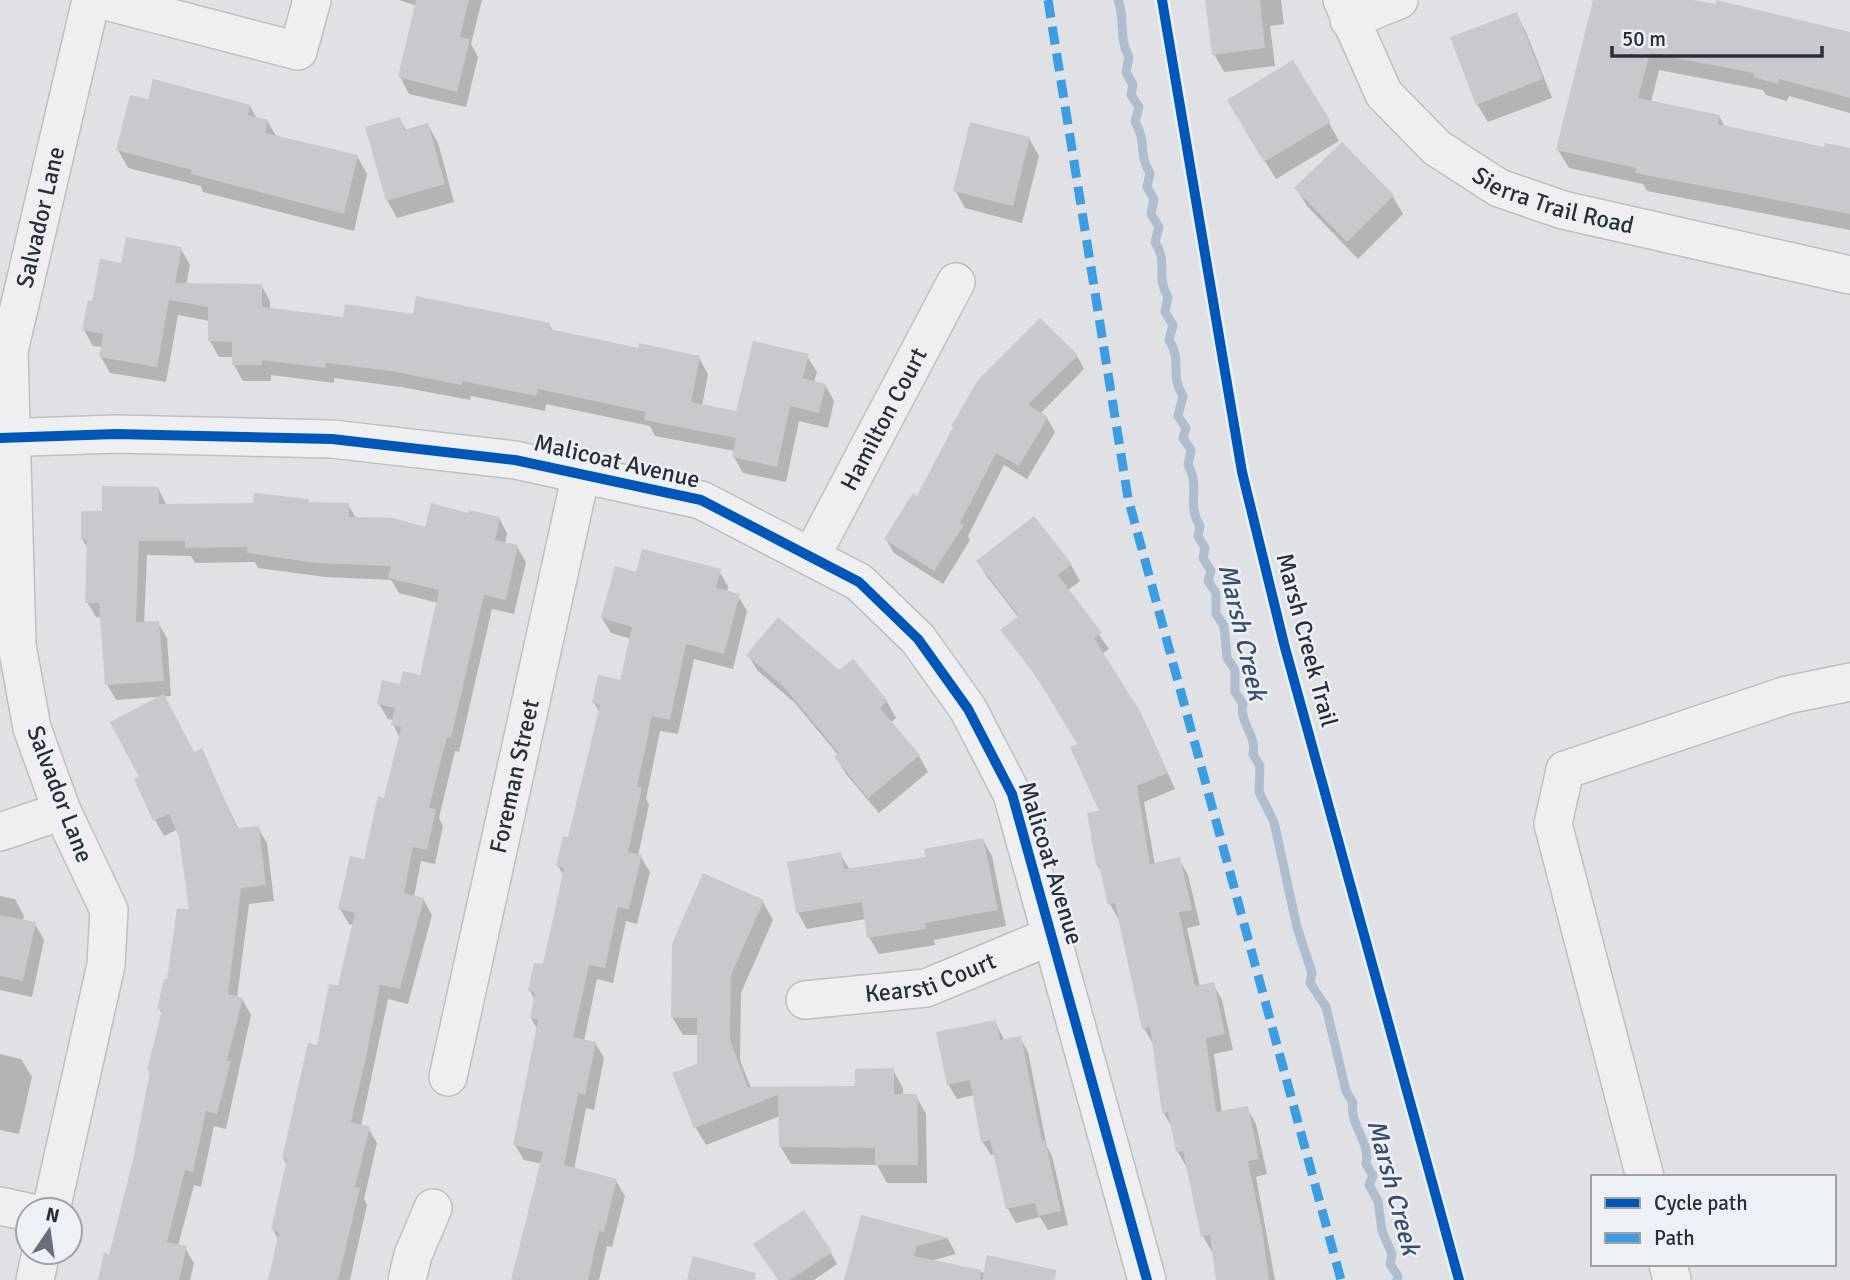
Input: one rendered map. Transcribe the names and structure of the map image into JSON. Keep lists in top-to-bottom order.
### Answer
{
  "streets": {
    "street": [
      "Sierra Trail Road",
      "Salvador Lane",
      "Hamilton Court",
      "Malicoat Avenue",
      "Foreman Street",
      "Kearsti Court"
    ],
    "cycle path": ["Marsh Creek Trail"]
  },
  "crossings": [
    ["Salvador Lane", "Malicoat Avenue"],
    ["Hamilton Court", "Malicoat Avenue"],
    ["Malicoat Avenue", "Foreman Street"],
    ["Malicoat Avenue", "Kearsti Court"]
  ],
  "water": ["Marsh Creek"],
  "legend": ["Cycle path", "Path"],
  "scale_bar": "50 m",
  "north": "top"
}
